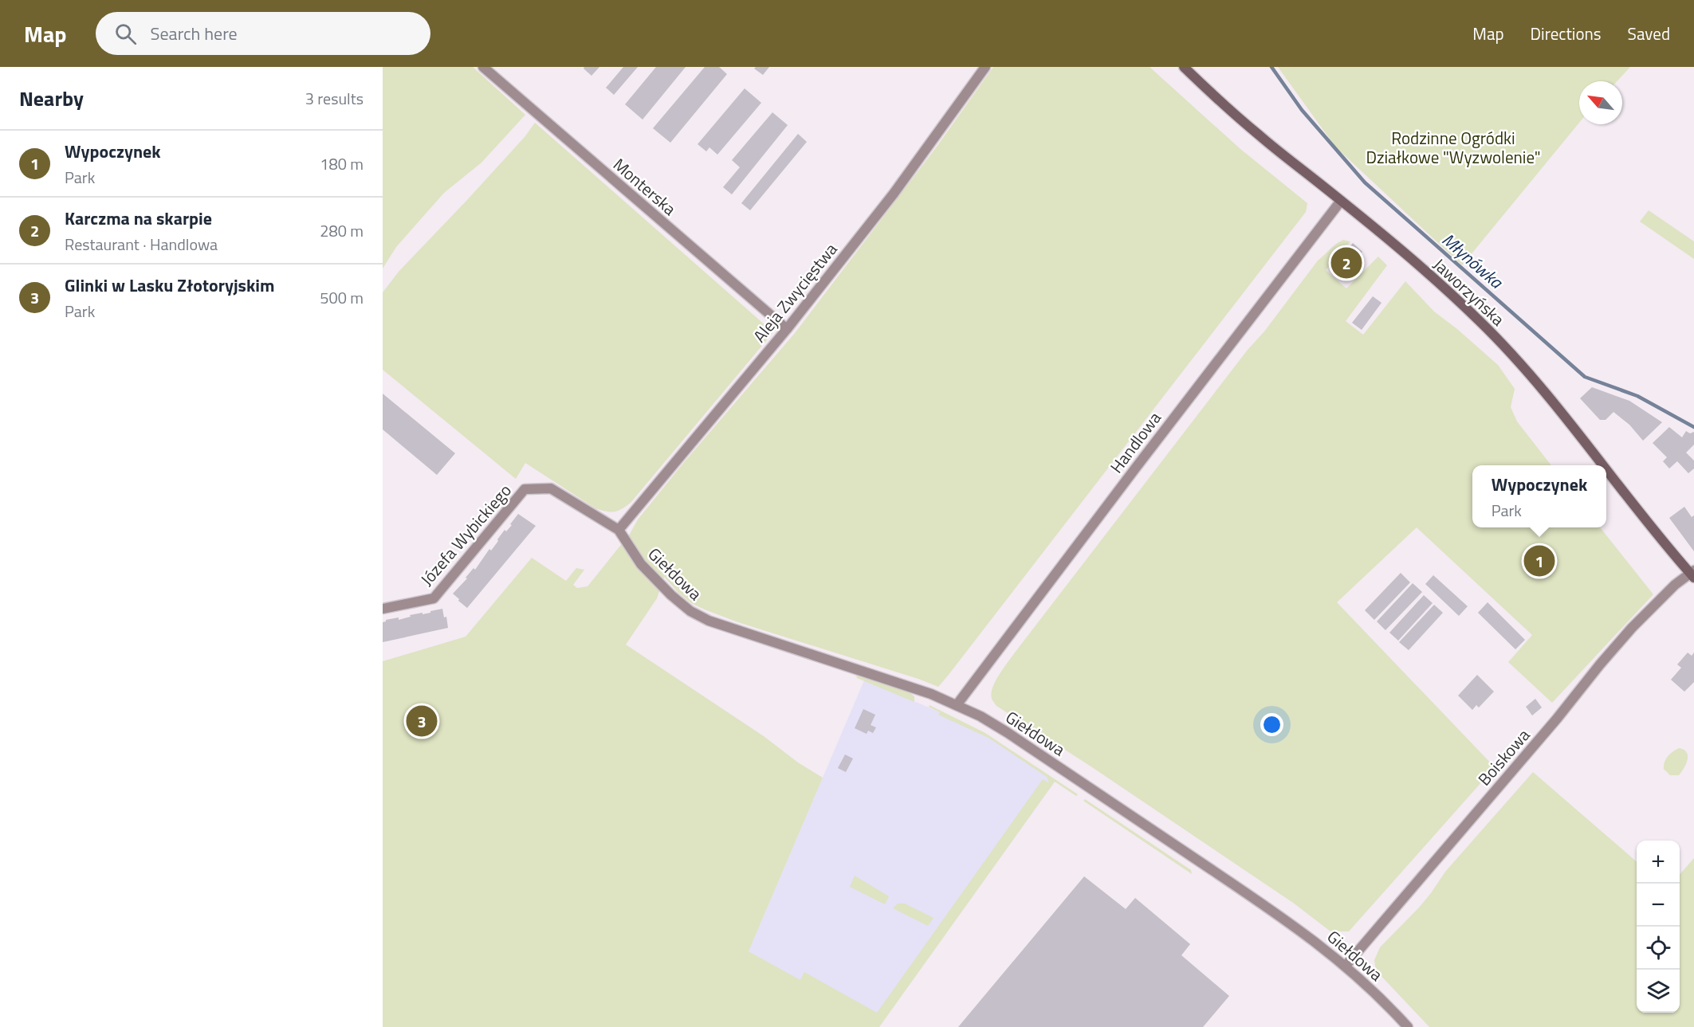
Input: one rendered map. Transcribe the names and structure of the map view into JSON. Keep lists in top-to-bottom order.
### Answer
{
  "streets": {
    "street": [
      "Monterska",
      "Jaworzyńska",
      "Aleja Zwycięstwa",
      "Handlowa",
      "Józefa Wybickiego",
      "Giełdowa",
      "Boiskowa"
    ]
  },
  "crossings": [
    ["Monterska", "Aleja Zwycięstwa"],
    ["Jaworzyńska", "Handlowa"],
    ["Jaworzyńska", "Boiskowa"],
    ["Aleja Zwycięstwa", "Józefa Wybickiego"],
    ["Aleja Zwycięstwa", "Giełdowa"],
    ["Handlowa", "Giełdowa"],
    ["Józefa Wybickiego", "Giełdowa"],
    ["Giełdowa", "Boiskowa"]
  ],
  "water": ["Młynówka"],
  "parks": ["Rodzinne Ogródki Działkowe \"Wyzwolenie\""],
  "north": "top left",
  "page": {
    "header": "Map",
    "search": "Search here",
    "nav": ["Map", "Directions", "Saved"],
    "heading": ["Nearby", "3 results"],
    "list": [
      {
        "mark": "1",
        "name": "Wypoczynek",
        "note": "Park",
        "value": "180 m"
      },
      {
        "mark": "2",
        "name": "Karczma na skarpie",
        "note": "Restaurant · Handlowa",
        "value": "280 m"
      },
      {
        "mark": "3",
        "name": "Glinki w Lasku Złotoryjskim",
        "note": "Park",
        "value": "500 m"
      }
    ],
    "pins": ["2", "1", "3"],
    "popup": ["Wypoczynek", "Park"],
    "map_buttons": ["+", "−"]
  }
}
